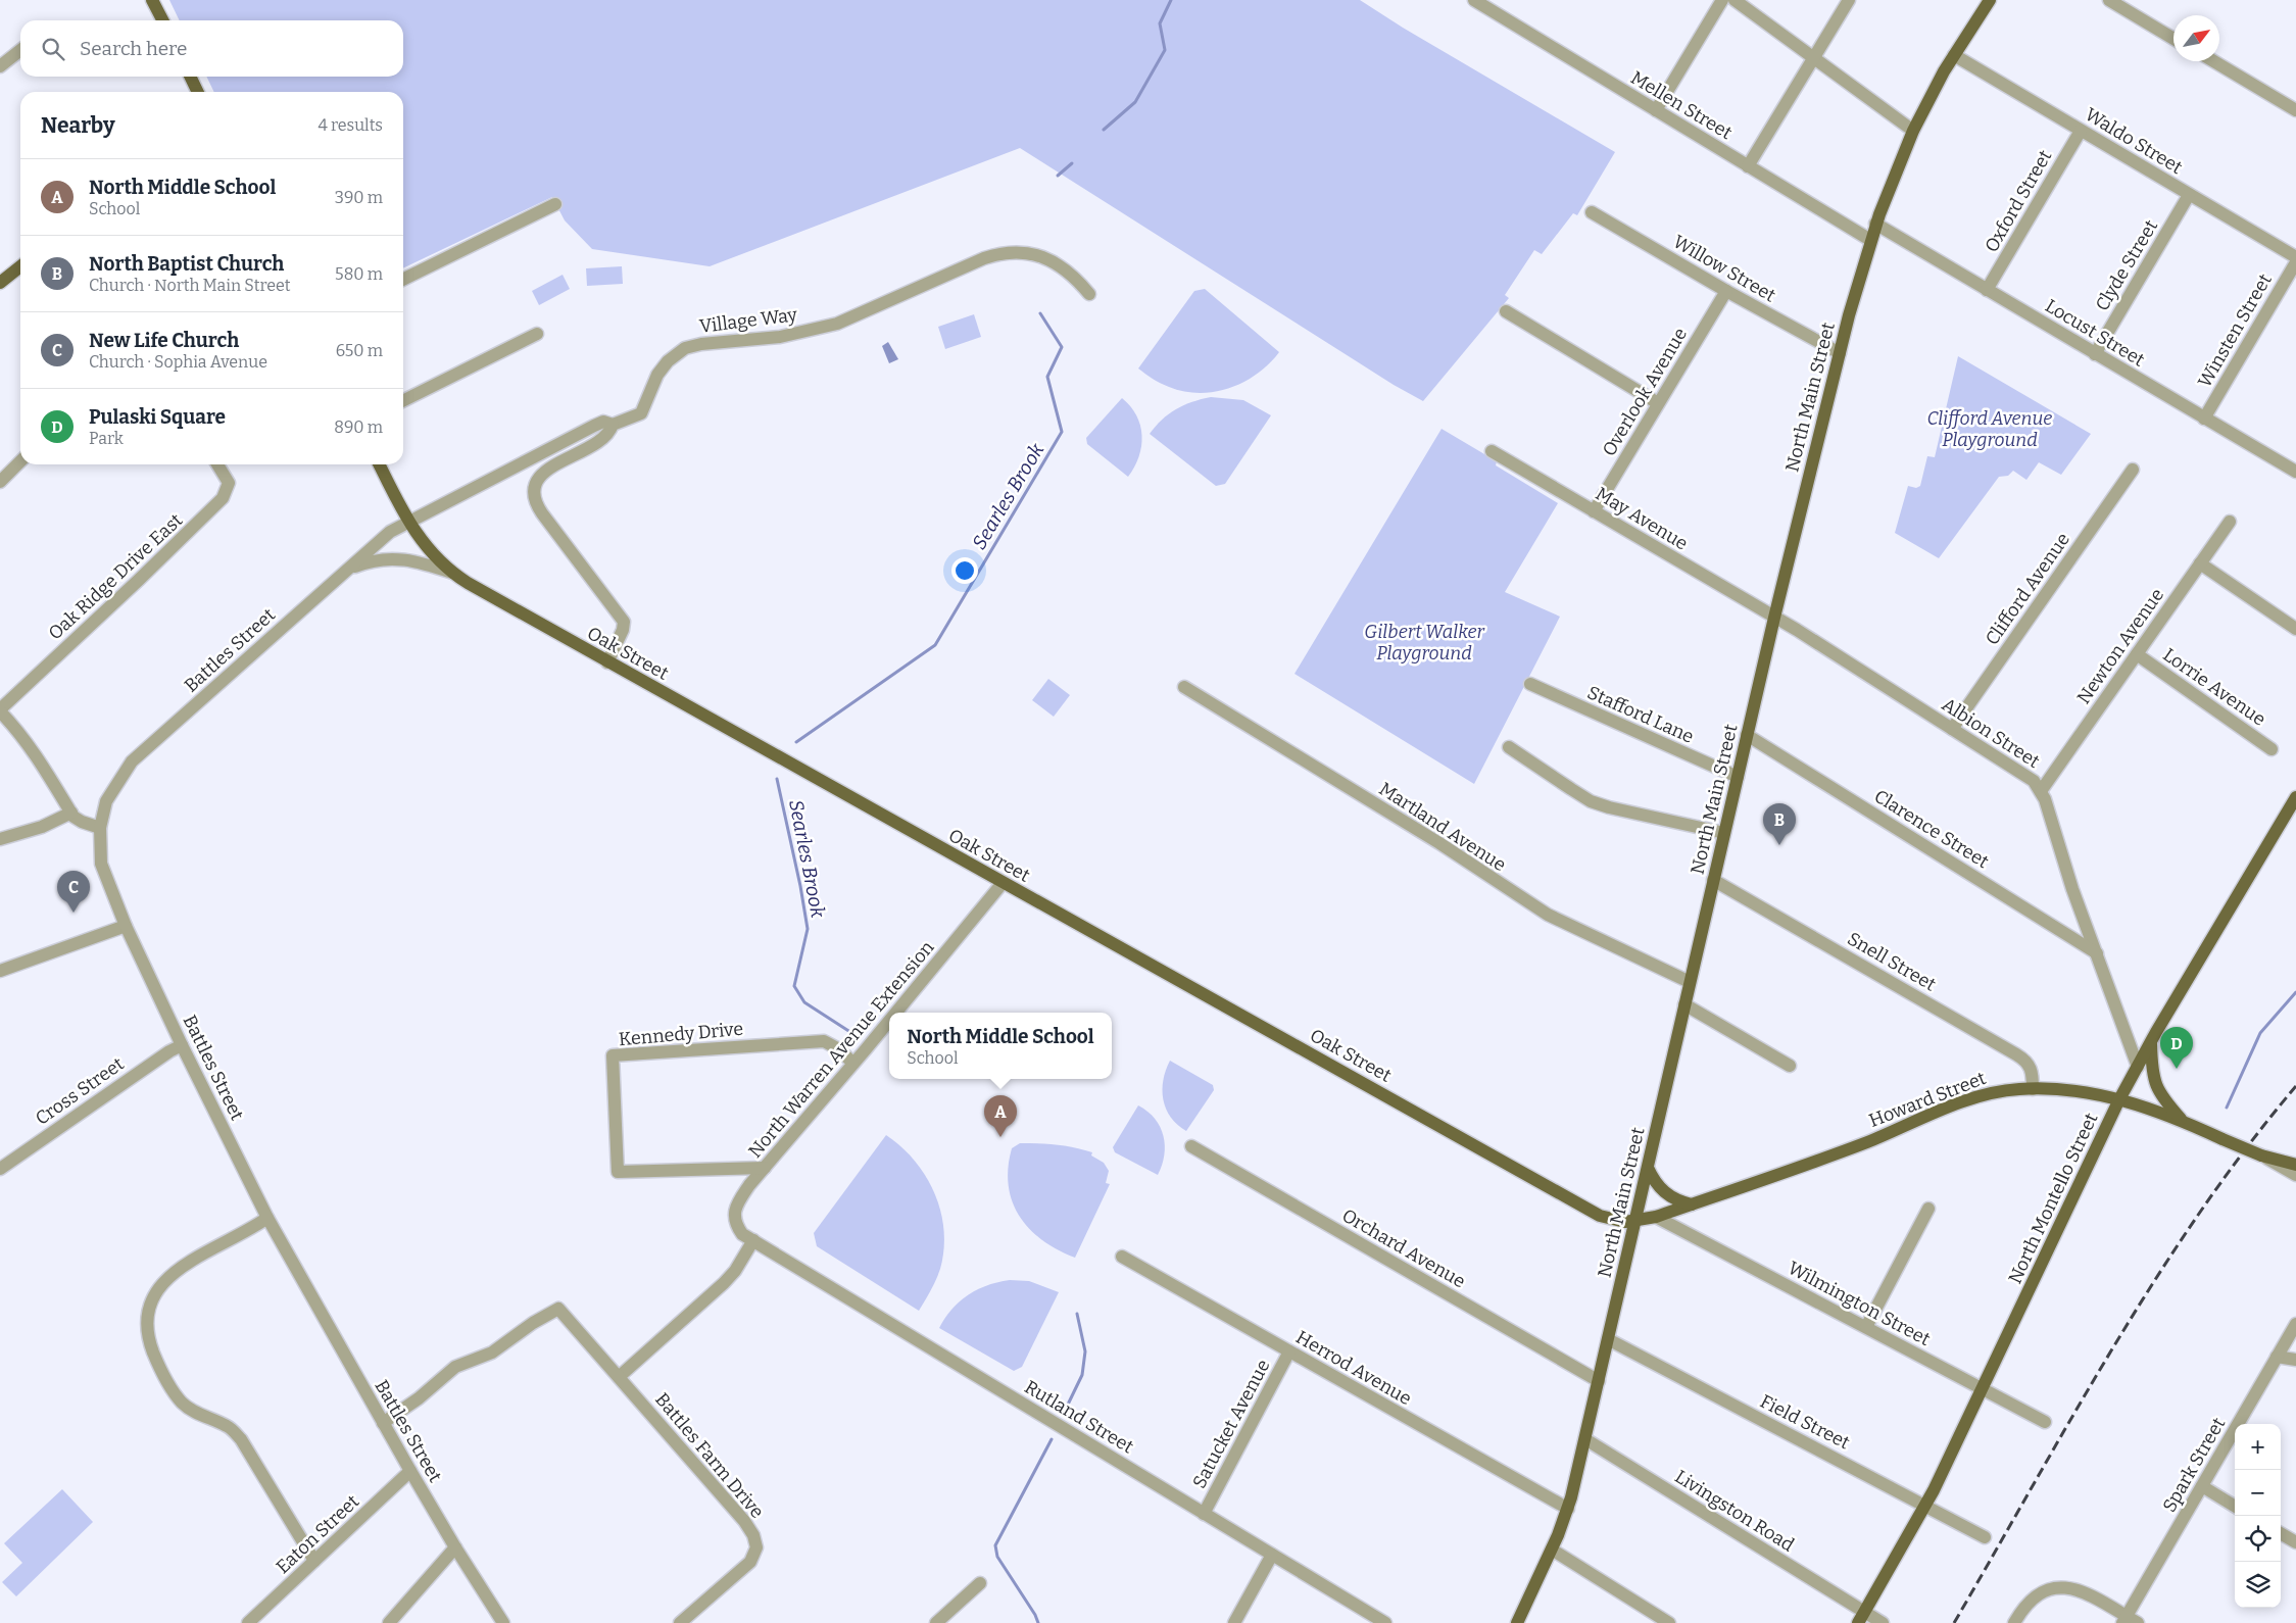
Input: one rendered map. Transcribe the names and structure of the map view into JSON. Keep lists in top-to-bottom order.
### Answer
{
  "streets": {
    "main road": [
      "North Main Street",
      "Oak Street",
      "Howard Street",
      "North Montello Street"
    ],
    "street": [
      "Mellen Street",
      "Waldo Street",
      "Oxford Street",
      "Clyde Street",
      "Willow Street",
      "Village Way",
      "Winsten Street",
      "Locust Street",
      "Overlook Avenue",
      "May Avenue",
      "Oak Ridge Drive East",
      "Clifford Avenue",
      "Newton Avenue",
      "Battles Street",
      "Lorrie Avenue",
      "Stafford Lane",
      "Albion Street",
      "Martland Avenue",
      "Clarence Street",
      "Snell Street",
      "Kennedy Drive",
      "North Warren Avenue Extension",
      "Cross Street",
      "Orchard Avenue",
      "Wilmington Street",
      "Herrod Avenue",
      "Rutland Street",
      "Field Street",
      "Satucket Avenue",
      "Battles Farm Drive",
      "Spark Street",
      "Livingston Road",
      "Eaton Street"
    ]
  },
  "crossings": [
    ["Mellen Street", "North Main Street"],
    ["Waldo Street", "Oxford Street"],
    ["Waldo Street", "Clyde Street"],
    ["Waldo Street", "North Main Street"],
    ["Oxford Street", "Locust Street"],
    ["Clyde Street", "Locust Street"],
    ["Willow Street", "Overlook Avenue"],
    ["Willow Street", "North Main Street"],
    ["Village Way", "Battles Street"],
    ["Village Way", "Oak Street"],
    ["Winsten Street", "Locust Street"],
    ["Locust Street", "North Main Street"],
    ["Overlook Avenue", "May Avenue"],
    ["North Main Street", "May Avenue"],
    ["North Main Street", "Oak Street"],
    ["North Main Street", "Stafford Lane"],
    ["North Main Street", "Albion Street"],
    ["North Main Street", "Martland Avenue"],
    ["North Main Street", "Clarence Street"],
    ["North Main Street", "Snell Street"],
    ["North Main Street", "Howard Street"],
    ["North Main Street", "Orchard Avenue"],
    ["North Main Street", "Herrod Avenue"],
    ["North Main Street", "Field Street"],
    ["North Main Street", "Livingston Road"],
    ["May Avenue", "Albion Street"],
    ["Clifford Avenue", "Albion Street"],
    ["Newton Avenue", "Lorrie Avenue"],
    ["Newton Avenue", "Albion Street"],
    ["Battles Street", "Oak Street"],
    ["Battles Street", "Cross Street"],
    ["Battles Street", "Battles Farm Drive"],
    ["Battles Street", "Eaton Street"],
    ["Oak Street", "North Warren Avenue Extension"],
    ["Oak Street", "Howard Street"],
    ["Albion Street", "Clarence Street"],
    ["Albion Street", "North Montello Street"],
    ["Snell Street", "Howard Street"],
    ["Kennedy Drive", "North Warren Avenue Extension"],
    ["North Warren Avenue Extension", "Rutland Street"],
    ["Howard Street", "North Montello Street"],
    ["Howard Street", "Wilmington Street"],
    ["North Montello Street", "Wilmington Street"],
    ["North Montello Street", "Field Street"],
    ["North Montello Street", "Livingston Road"],
    ["Herrod Avenue", "Satucket Avenue"],
    ["Rutland Street", "Satucket Avenue"]
  ],
  "water": ["Searles Brook"],
  "parks": ["Clifford Avenue Playground", "Gilbert Walker Playground"],
  "north": "top right",
  "page": {
    "search": "Search here",
    "heading": ["Nearby", "4 results"],
    "list": [
      {
        "mark": "A",
        "name": "North Middle School",
        "note": "School",
        "value": "390 m"
      },
      {
        "mark": "B",
        "name": "North Baptist Church",
        "note": "Church · North Main Street",
        "value": "580 m"
      },
      {
        "mark": "C",
        "name": "New Life Church",
        "note": "Church · Sophia Avenue",
        "value": "650 m"
      },
      {
        "mark": "D",
        "name": "Pulaski Square",
        "note": "Park",
        "value": "890 m"
      }
    ],
    "pins": [
      "B",
      "C",
      "D",
      "A"
    ],
    "popup": ["North Middle School", "School"],
    "map_buttons": ["+", "−"]
  }
}
